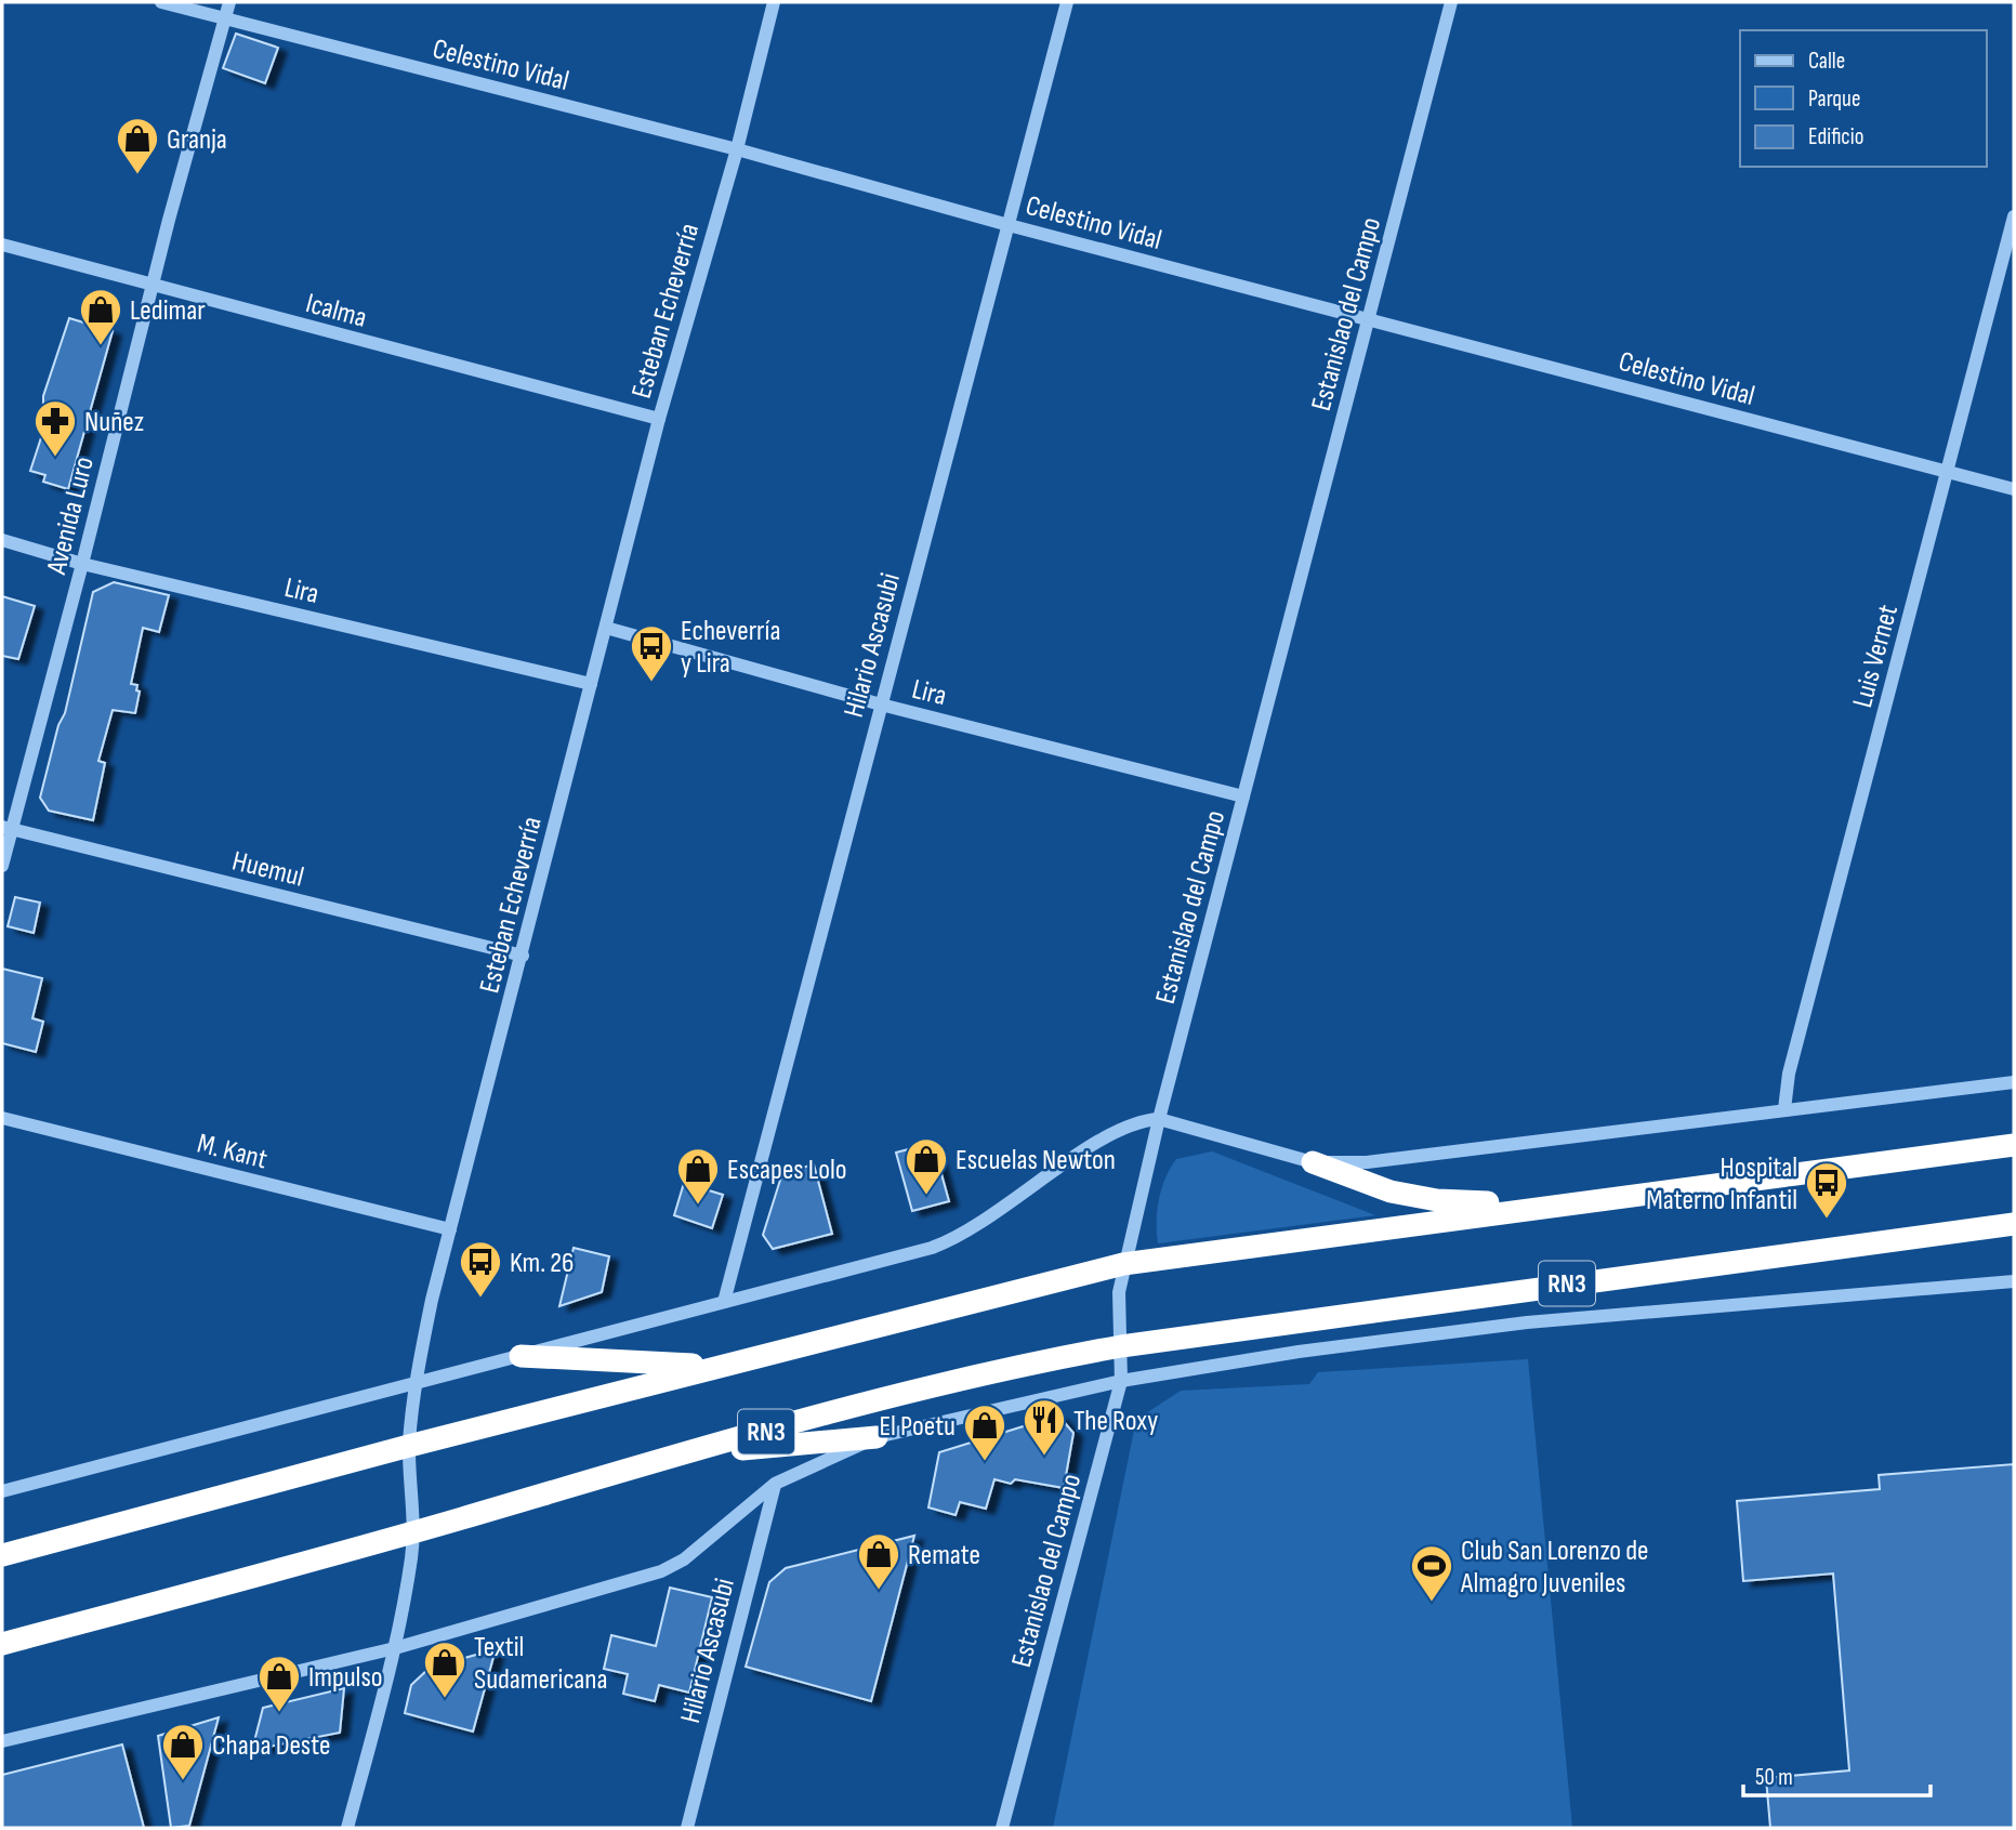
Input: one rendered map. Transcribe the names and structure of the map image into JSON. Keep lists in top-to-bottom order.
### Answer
{
  "streets": {
    "highway": ["RN3"],
    "street": [
      "Celestino Vidal",
      "Icalma",
      "Esteban Echeverría",
      "Estanislao del Campo",
      "Avenida Luro",
      "Lira",
      "Hilario Ascasubi",
      "Luis Vernet",
      "Huemul",
      "M. Kant"
    ]
  },
  "crossings": [
    ["Celestino Vidal", "Esteban Echeverría"],
    ["Celestino Vidal", "Estanislao del Campo"],
    ["Celestino Vidal", "Avenida Luro"],
    ["Celestino Vidal", "Hilario Ascasubi"],
    ["Celestino Vidal", "Luis Vernet"],
    ["Icalma", "Esteban Echeverría"],
    ["Icalma", "Avenida Luro"],
    ["Esteban Echeverría", "Lira"],
    ["Esteban Echeverría", "Huemul"],
    ["Esteban Echeverría", "M. Kant"],
    ["Esteban Echeverría", "RN3"],
    ["Estanislao del Campo", "Lira"],
    ["Estanislao del Campo", "RN3"],
    ["Avenida Luro", "Lira"],
    ["Avenida Luro", "Huemul"],
    ["Lira", "Hilario Ascasubi"]
  ],
  "places": {
    "shop": [
      "Granja",
      "Ledimar",
      "Escuelas Newton",
      "Escapes Lolo",
      "El Poetu",
      "Remate",
      "Textil Sudamericana",
      "Impulso",
      "Chapa Deste"
    ],
    "pharmacy": ["Nuñez"],
    "bus stop": ["Echeverría y Lira", "Hospital Materno Infantil", "Km. 26"],
    "restaurant": ["The Roxy"],
    "sports": ["Club San Lorenzo de Almagro Juveniles"]
  },
  "legend": ["Calle", "Parque", "Edificio"],
  "scale_bar": "50 m"
}
